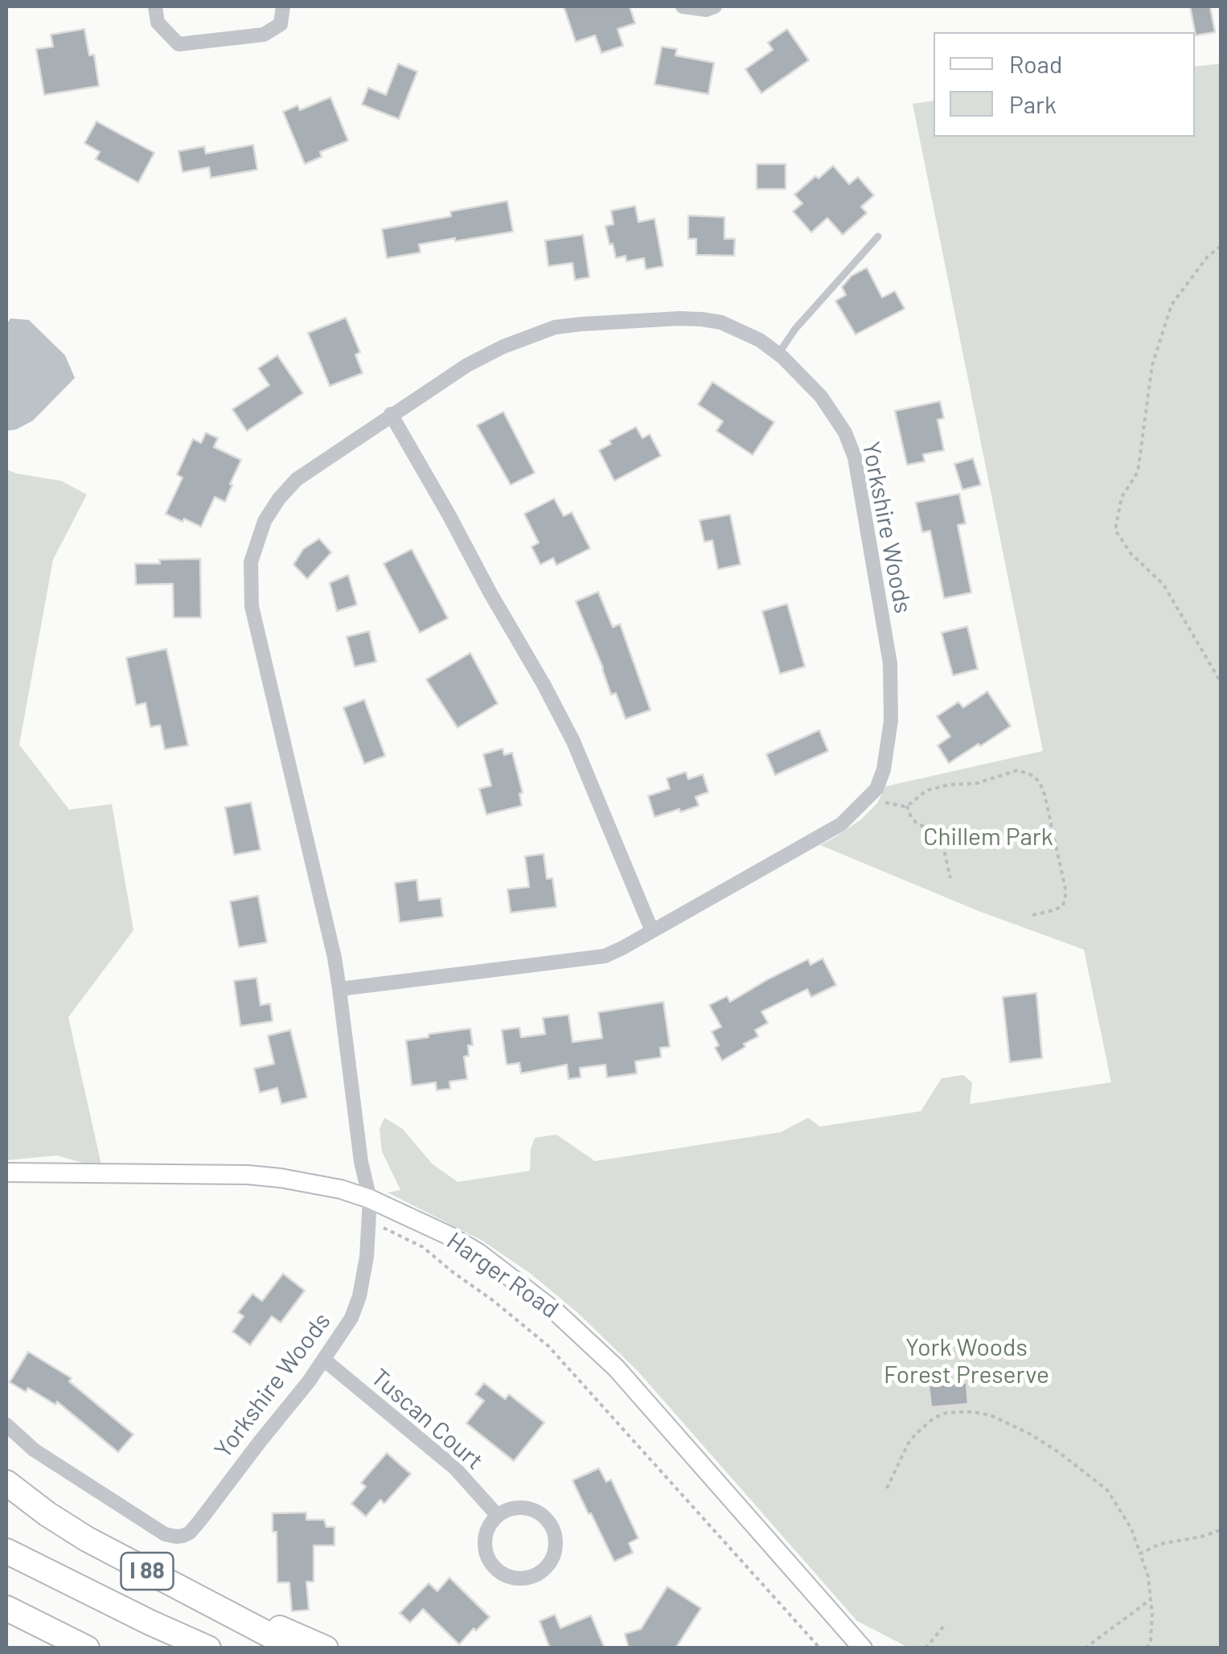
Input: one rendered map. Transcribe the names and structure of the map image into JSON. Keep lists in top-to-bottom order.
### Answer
{
  "streets": {
    "highway": ["I 88"],
    "street": ["Yorkshire Woods", "Harger Road", "Tuscan Court"]
  },
  "crossings": [
    ["Yorkshire Woods", "Harger Road"],
    ["Yorkshire Woods", "Tuscan Court"]
  ],
  "parks": ["Chillem Park", "York Woods Forest Preserve"],
  "legend": ["Road", "Park"]
}
